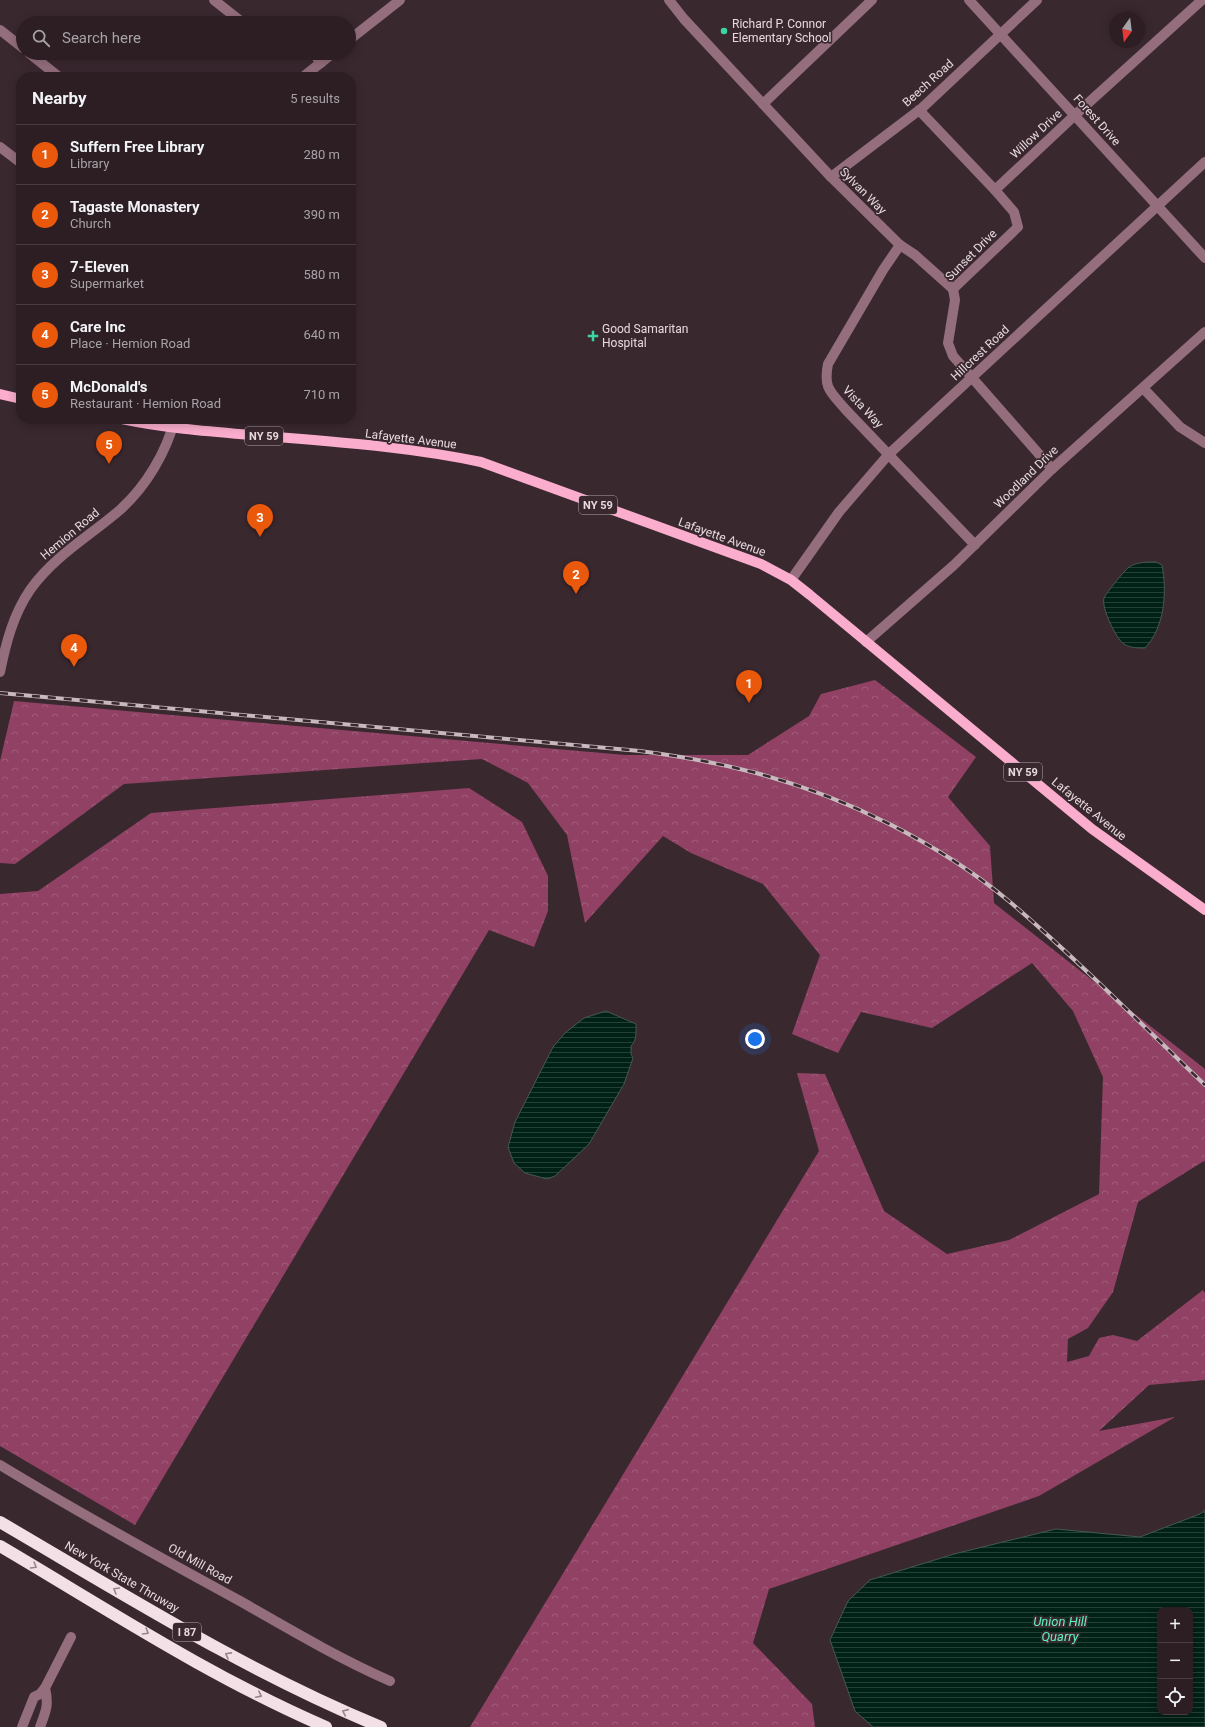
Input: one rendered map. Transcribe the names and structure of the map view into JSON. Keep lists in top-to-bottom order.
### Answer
{
  "streets": {
    "highway": ["New York State Thruway", "I 87"],
    "main road": ["NY 59", "Lafayette Avenue"],
    "street": [
      "Beech Road",
      "Forest Drive",
      "Willow Drive",
      "Sylvan Way",
      "Sunset Drive",
      "Hillcrest Road",
      "Vista Way",
      "Woodland Drive",
      "Hemion Road",
      "Old Mill Road"
    ]
  },
  "crossings": [
    ["Beech Road", "Forest Drive"],
    ["Beech Road", "Sylvan Way"],
    ["Beech Road", "Sunset Drive"],
    ["Forest Drive", "Willow Drive"],
    ["Forest Drive", "Hillcrest Road"],
    ["Willow Drive", "Sunset Drive"],
    ["Sylvan Way", "Sunset Drive"],
    ["Sylvan Way", "Vista Way"],
    ["Sunset Drive", "Hillcrest Road"],
    ["Sunset Drive", "Woodland Drive"],
    ["Hillcrest Road", "Vista Way"],
    ["Hillcrest Road", "Lafayette Avenue"],
    ["Vista Way", "Woodland Drive"],
    ["Lafayette Avenue", "Woodland Drive"]
  ],
  "water": ["Union Hill Quarry"],
  "places": {
    "other": ["Richard P. Connor Elementary School"],
    "health": ["Good Samaritan Hospital"]
  },
  "north": "bottom",
  "page": {
    "search": "Search here",
    "heading": ["Nearby", "5 results"],
    "list": [
      {
        "mark": "1",
        "name": "Suffern Free Library",
        "note": "Library",
        "value": "280 m"
      },
      {
        "mark": "2",
        "name": "Tagaste Monastery",
        "note": "Church",
        "value": "390 m"
      },
      {
        "mark": "3",
        "name": "7-Eleven",
        "note": "Supermarket",
        "value": "580 m"
      },
      {
        "mark": "4",
        "name": "Care Inc",
        "note": "Place · Hemion Road",
        "value": "640 m"
      },
      {
        "mark": "5",
        "name": "McDonald's",
        "note": "Restaurant · Hemion Road",
        "value": "710 m"
      }
    ],
    "pins": [
      "5",
      "3",
      "2",
      "4",
      "1"
    ],
    "map_buttons": ["+", "−"]
  }
}
